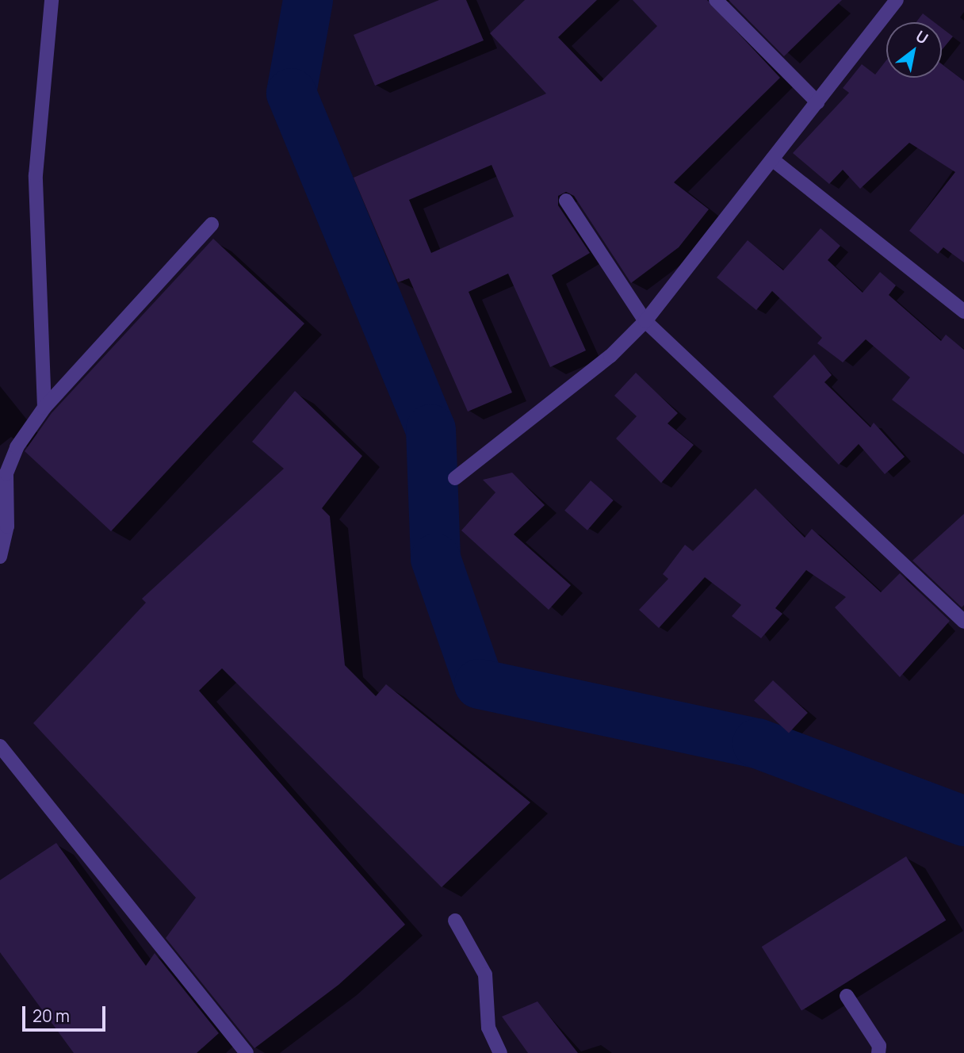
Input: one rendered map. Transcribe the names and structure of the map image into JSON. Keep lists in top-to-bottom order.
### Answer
{
  "scale_bar": "20 m",
  "north": "top right"
}
